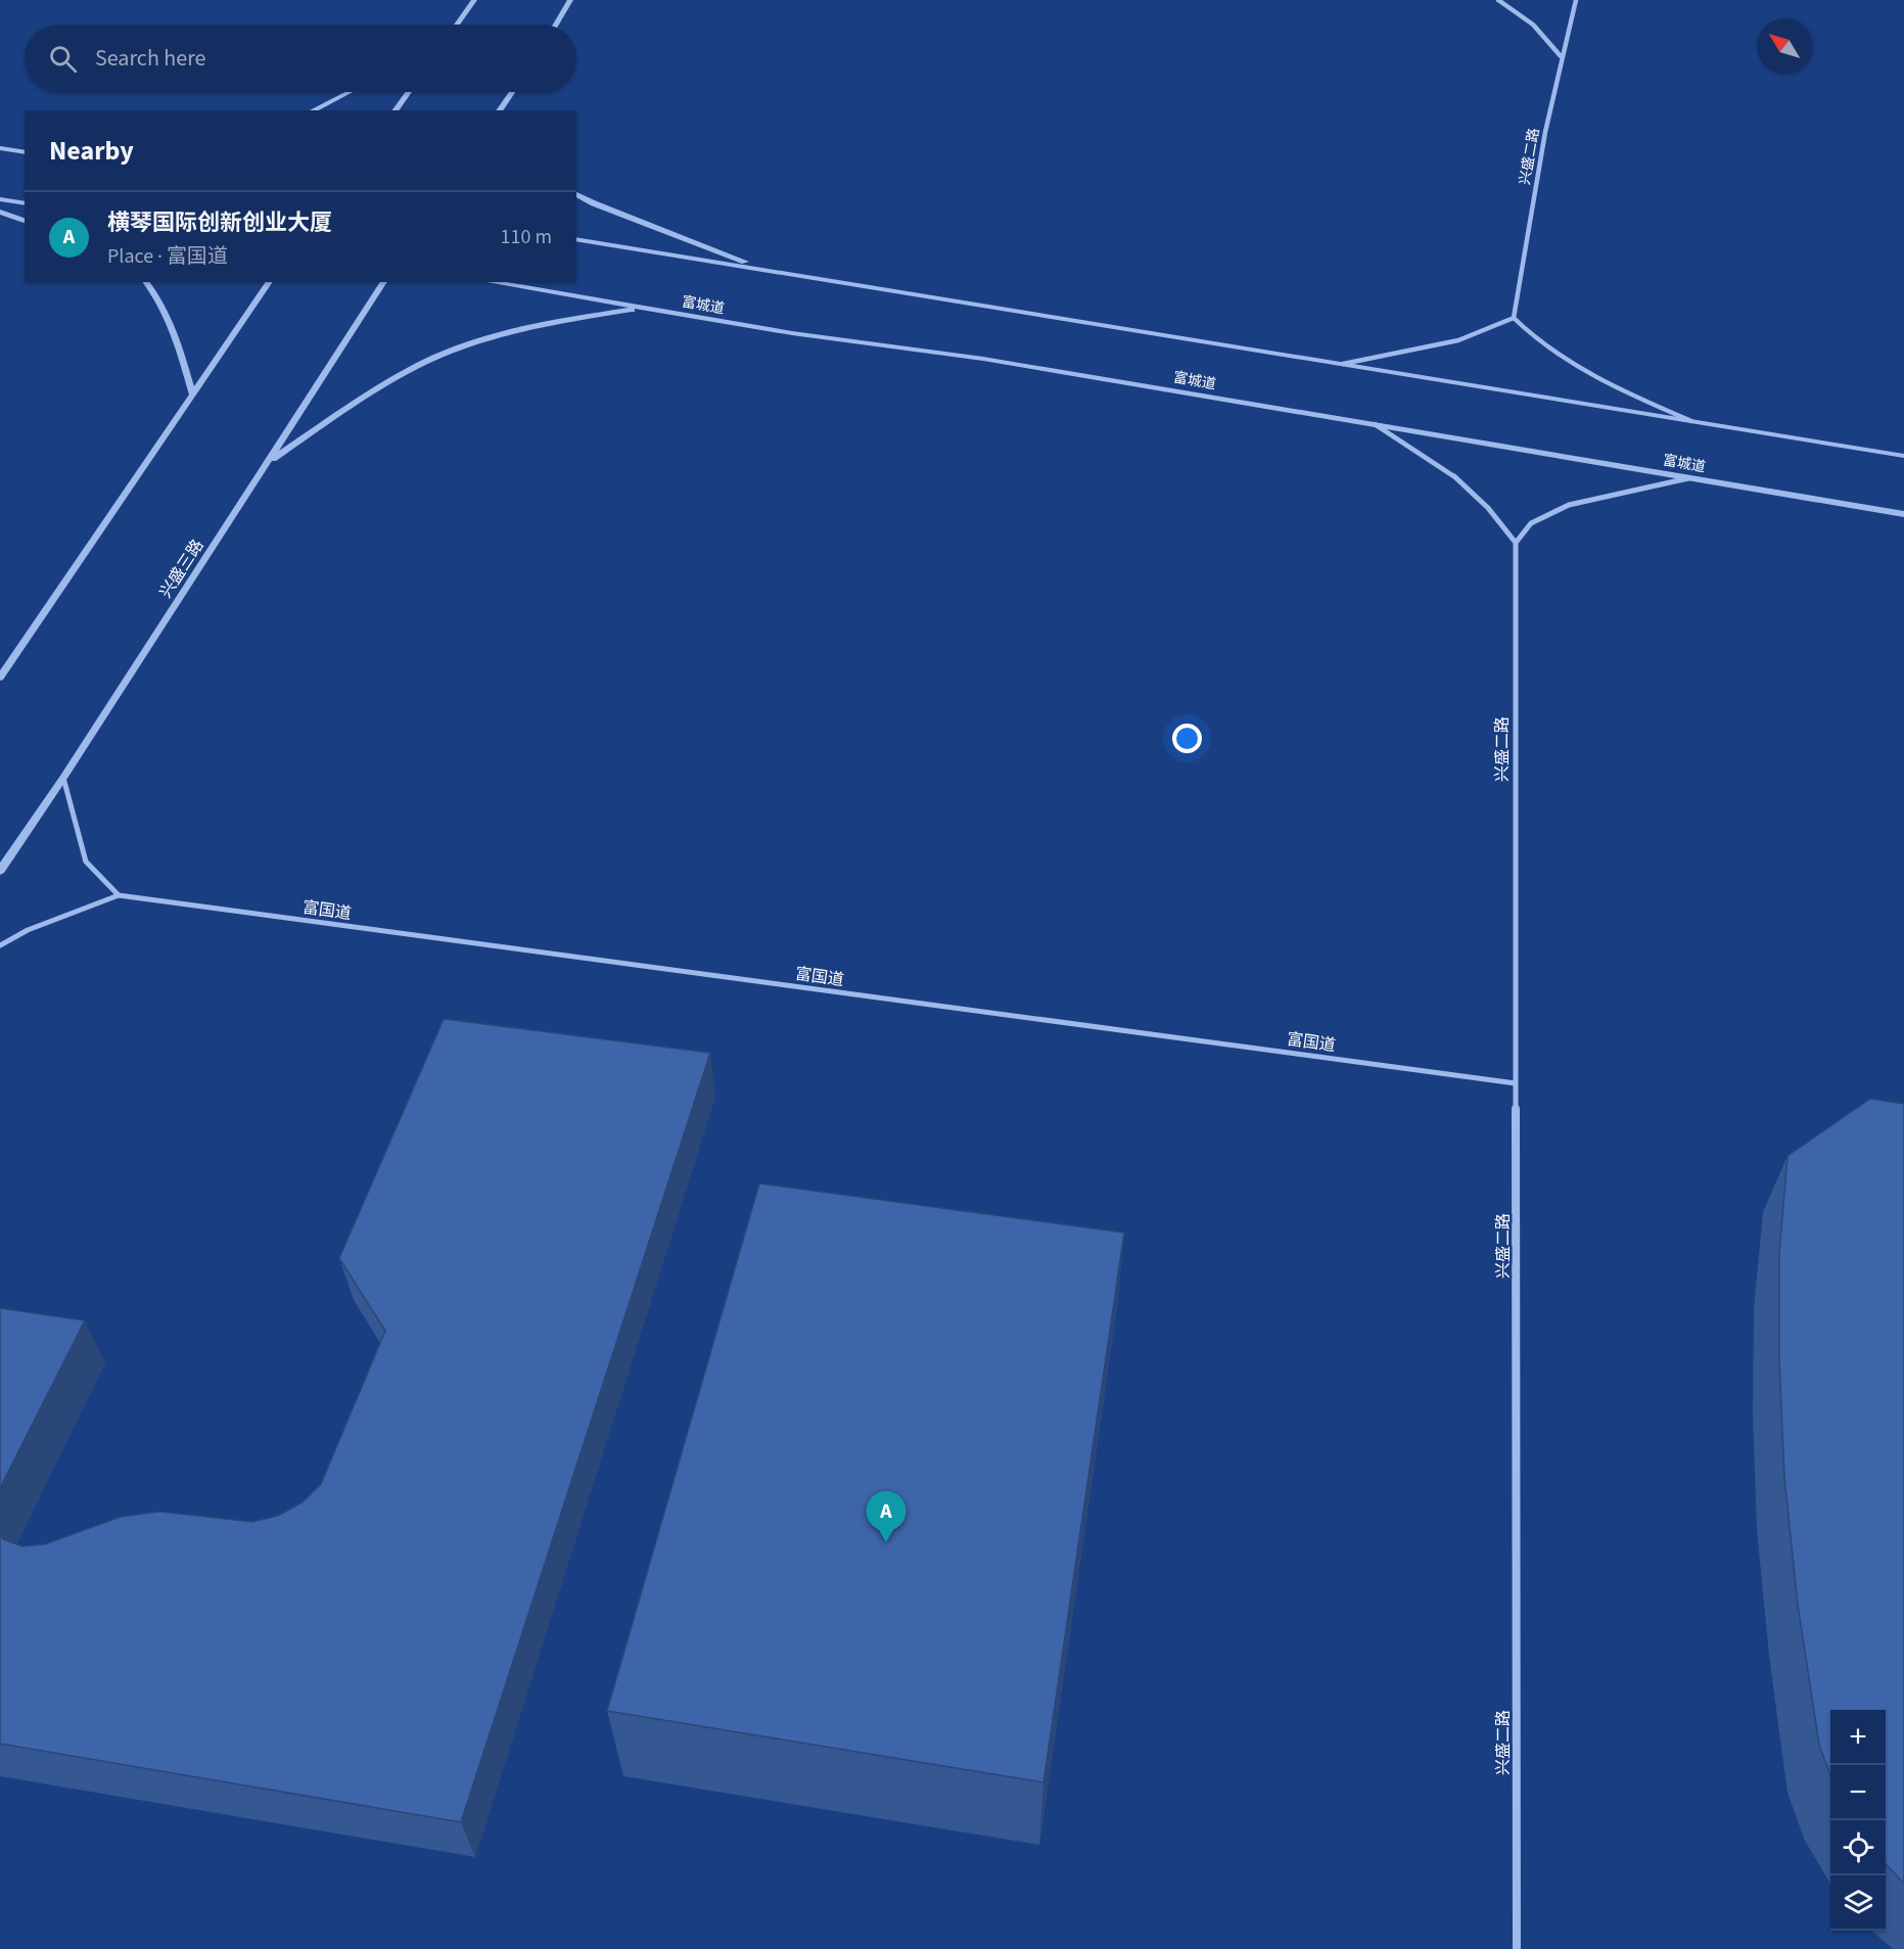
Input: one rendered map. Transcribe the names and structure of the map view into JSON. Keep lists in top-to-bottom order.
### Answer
{
  "streets": {
    "street": [
      "兴盛二路",
      "富城道",
      "兴盛三路",
      "富国道"
    ]
  },
  "crossings": [
    ["兴盛二路", "富国道"]
  ],
  "north": "top left",
  "page": {
    "search": "Search here",
    "heading": "Nearby",
    "list": [
      {
        "mark": "A",
        "name": "横琴国际创新创业大厦",
        "note": "Place · 富国道",
        "value": "110 m"
      }
    ],
    "pins": "A",
    "map_buttons": ["+", "−"]
  }
}
